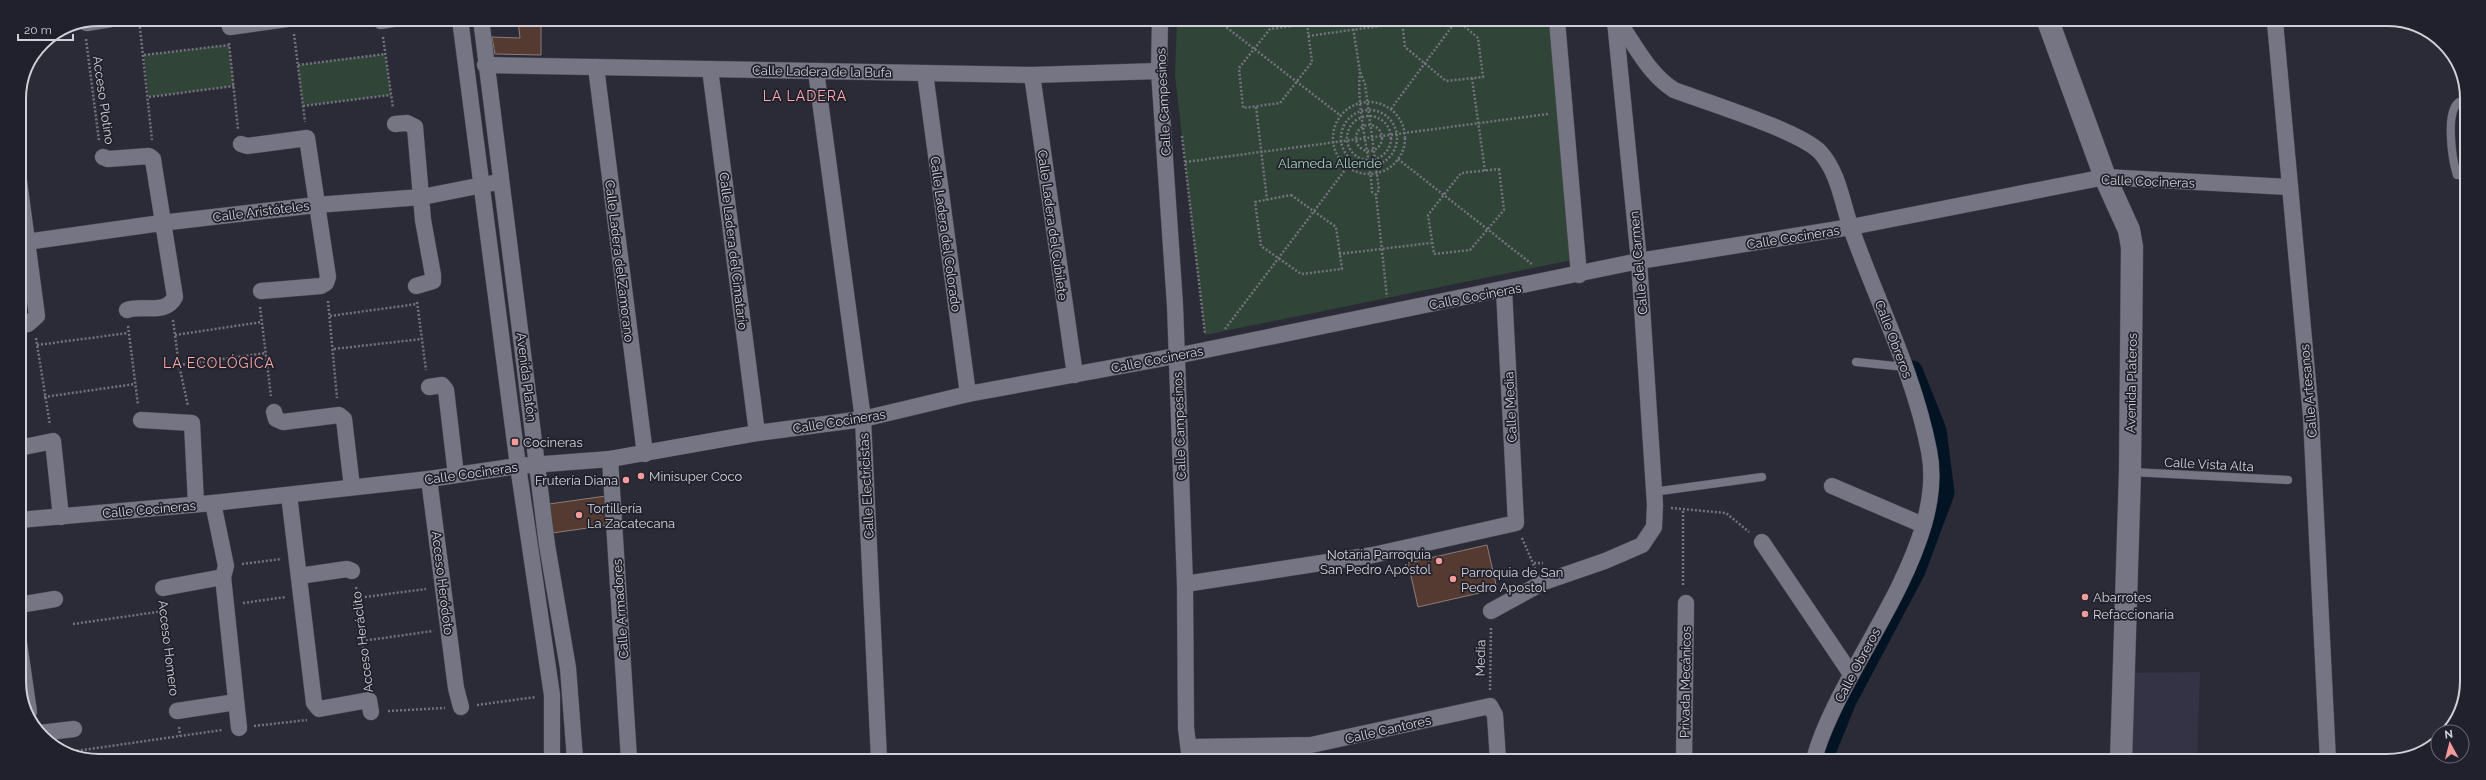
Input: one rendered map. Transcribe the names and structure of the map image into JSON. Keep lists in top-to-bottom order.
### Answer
{
  "streets": {
    "street": [
      "Calle Ladera de la Bufa",
      "Calle Campesinos",
      "Calle Cocineras",
      "Calle Aristóteles",
      "Calle Ladera del Cubilete",
      "Calle Ladera del Colorado",
      "Calle Ladera del Cimatario",
      "Calle Ladera del Zamorano",
      "Calle del Carmen",
      "Calle Obreros",
      "Avenida Platón",
      "Avenida Plateros",
      "Calle Artesanos",
      "Calle Media",
      "Calle Electricistas",
      "Acceso Heródoto",
      "Calle Armadores",
      "Acceso Heráclito",
      "Acceso Homero",
      "Privada Mecánicos",
      "Calle Cantores"
    ],
    "lane": ["Calle Vista Alta"],
    "path": ["Acceso Plotino", "Media"]
  },
  "crossings": [
    ["Calle Ladera de la Bufa", "Calle Campesinos"],
    ["Calle Ladera de la Bufa", "Calle Ladera del Cubilete"],
    ["Calle Ladera de la Bufa", "Calle Ladera del Colorado"],
    ["Calle Ladera de la Bufa", "Calle Ladera del Cimatario"],
    ["Calle Ladera de la Bufa", "Calle Ladera del Zamorano"],
    ["Calle Ladera de la Bufa", "Avenida Platón"],
    ["Calle Ladera de la Bufa", "Calle Electricistas"],
    ["Calle Campesinos", "Calle Cocineras"],
    ["Calle Campesinos", "Calle Cantores"],
    ["Calle Cocineras", "Calle Ladera del Cubilete"],
    ["Calle Cocineras", "Calle Ladera del Colorado"],
    ["Calle Cocineras", "Calle Ladera del Cimatario"],
    ["Calle Cocineras", "Calle Ladera del Zamorano"],
    ["Calle Cocineras", "Calle del Carmen"],
    ["Calle Cocineras", "Calle Obreros"],
    ["Calle Cocineras", "Avenida Platón"],
    ["Calle Cocineras", "Avenida Plateros"],
    ["Calle Cocineras", "Calle Artesanos"],
    ["Calle Cocineras", "Calle Media"],
    ["Calle Cocineras", "Calle Electricistas"],
    ["Calle Cocineras", "Acceso Heródoto"],
    ["Calle Cocineras", "Calle Armadores"],
    ["Calle Cocineras", "Acceso Heráclito"],
    ["Calle Aristóteles", "Avenida Platón"],
    ["Calle del Carmen", "Media"],
    ["Avenida Plateros", "Calle Vista Alta"],
    ["Media", "Calle Cantores"]
  ],
  "districts": ["LA LADERA", "LA ECOLÓGICA"],
  "parks": ["Alameda Allende"],
  "places": {
    "transit": ["Cocineras"],
    "other": [
      "Minisuper Coco",
      "Frutería Diana",
      "Tortillería La Zacatecana",
      "Notaria Parroquia San Pedro Apóstol",
      "Parroquia de San Pedro Apostol",
      "Abarrotes",
      "Refaccionaria"
    ]
  },
  "scale_bar": "20 m",
  "north": "top"
}
